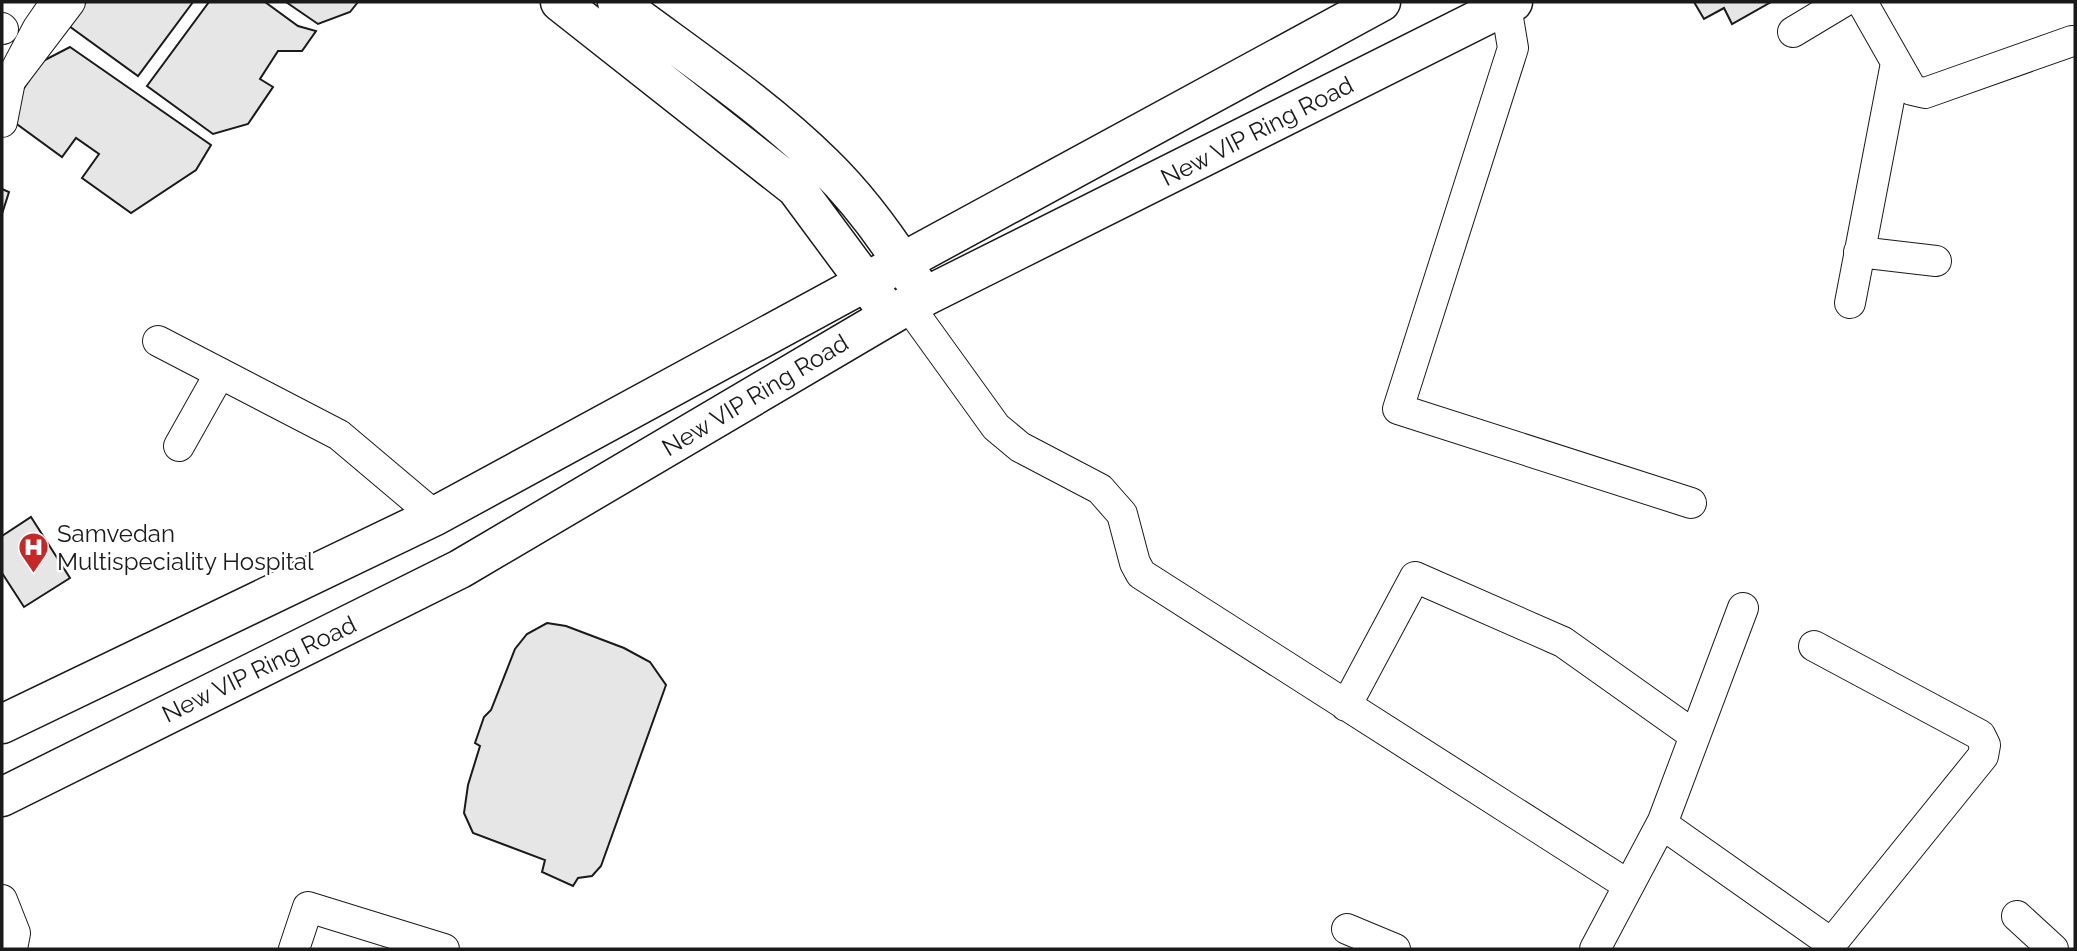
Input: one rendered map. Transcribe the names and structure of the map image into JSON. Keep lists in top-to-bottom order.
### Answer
{
  "streets": {
    "main road": ["New VIP Ring Road"]
  },
  "places": {
    "hospital": ["Samvedan Multispeciality Hospital"]
  }
}
